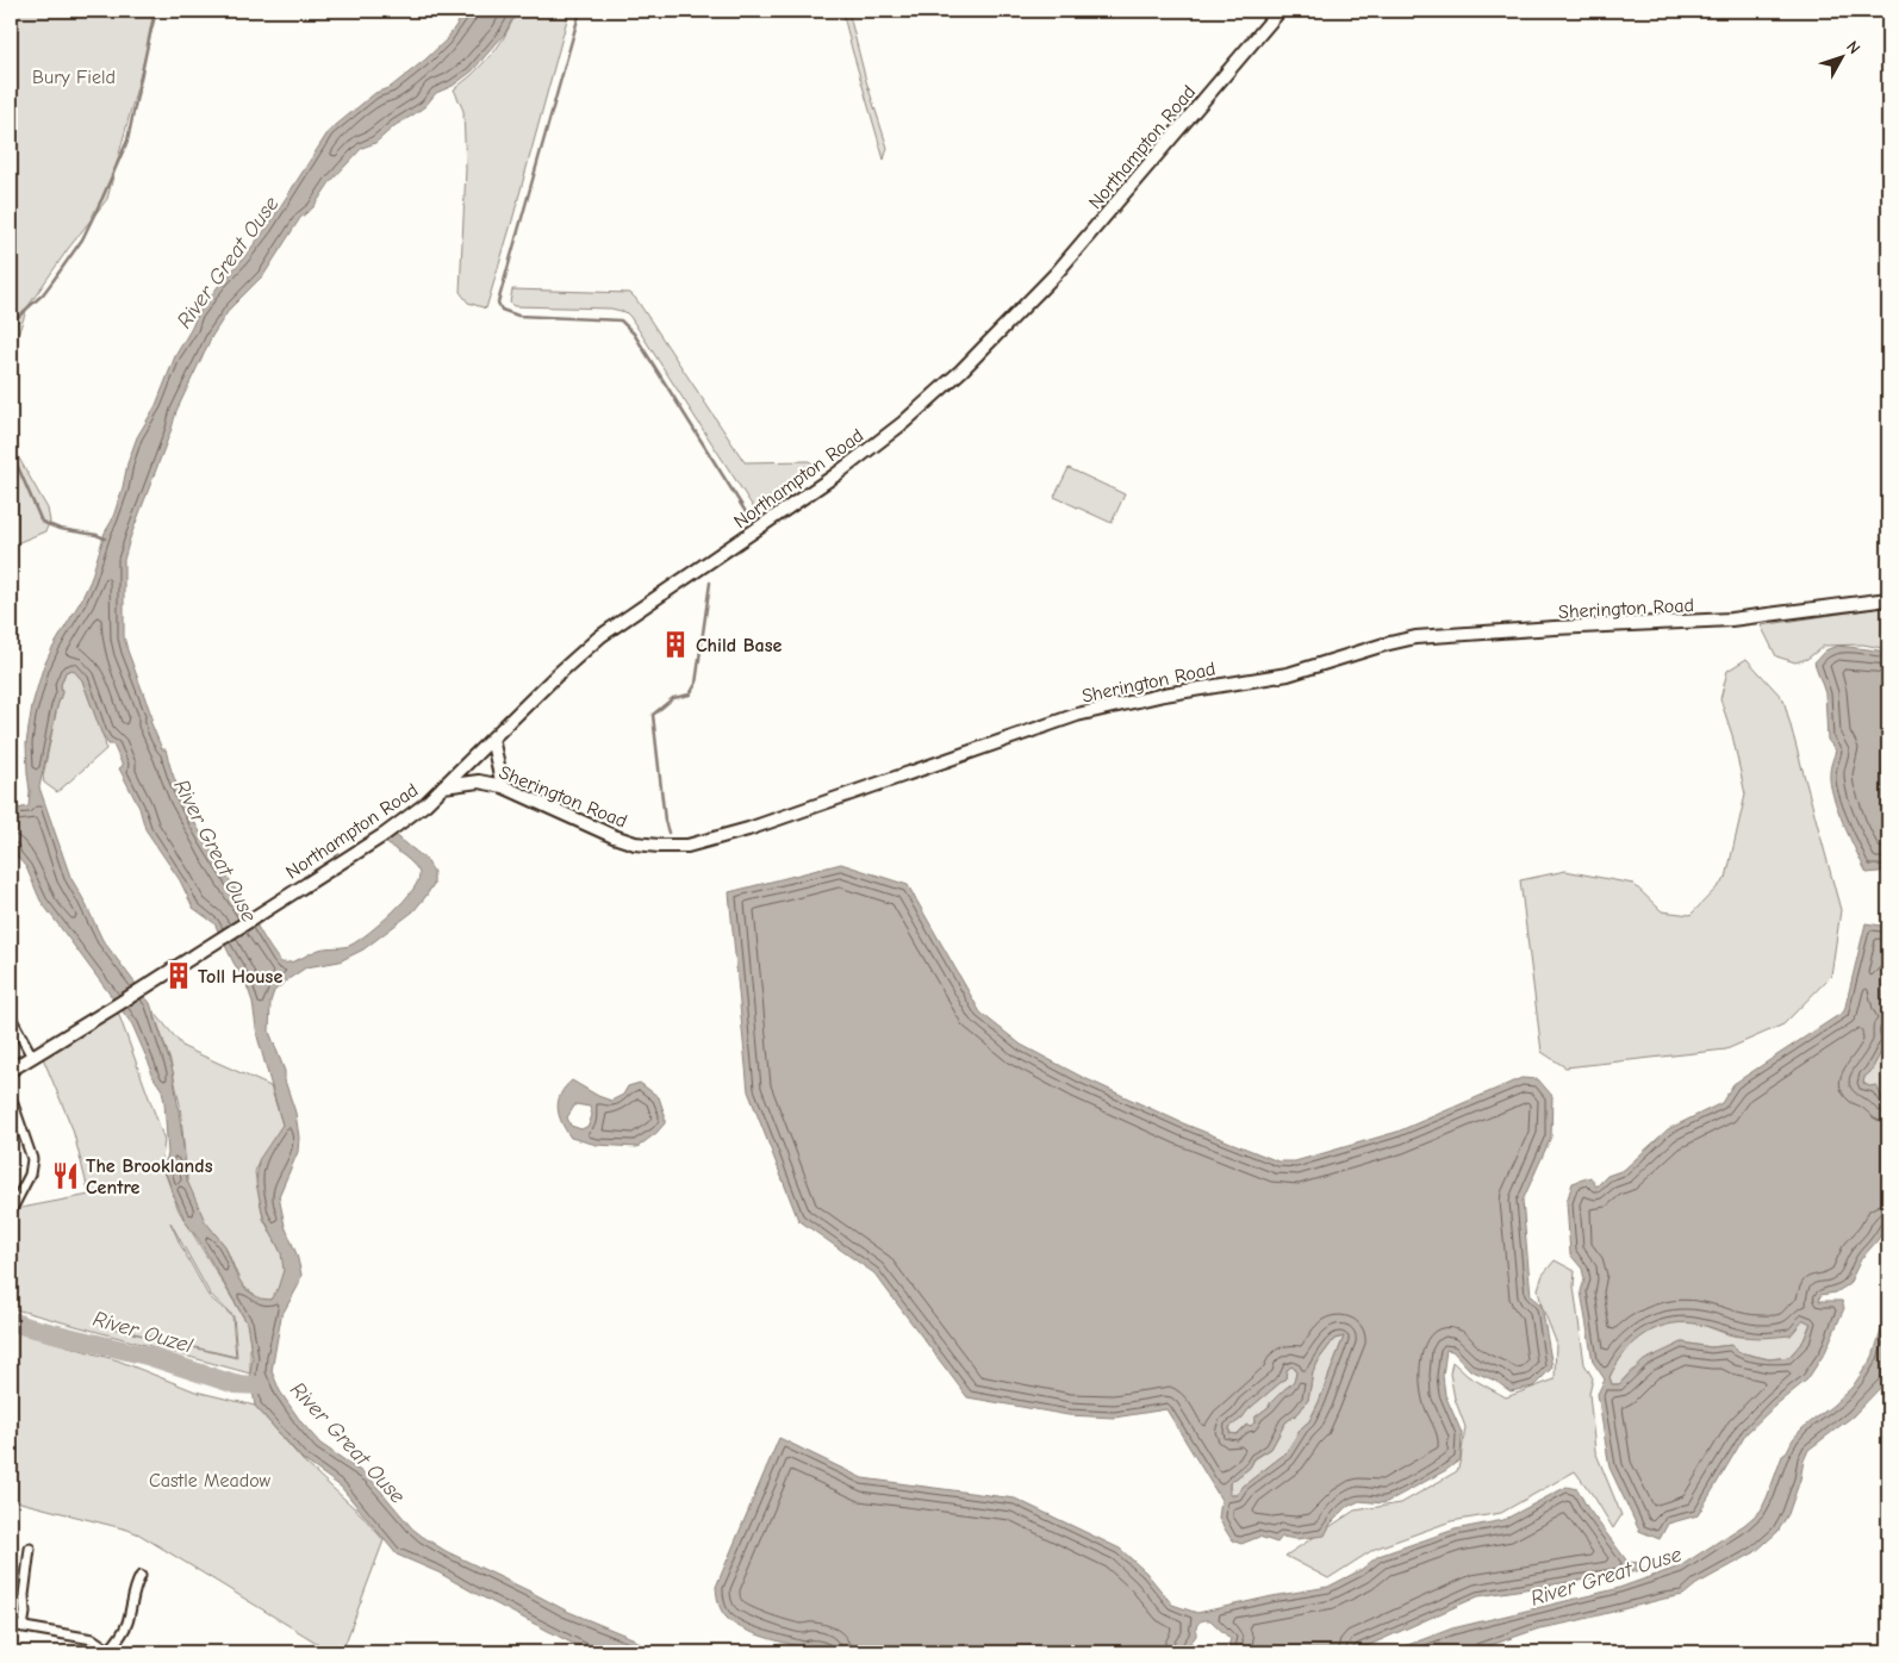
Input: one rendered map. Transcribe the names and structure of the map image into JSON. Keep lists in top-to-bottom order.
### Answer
{
  "streets": {
    "main road": ["Northampton Road", "Sherington Road"]
  },
  "crossings": [
    ["Northampton Road", "Sherington Road"]
  ],
  "water": ["River Great Ouse", "River Ouzel"],
  "parks": ["Bury Field", "Castle Meadow"],
  "places": {
    "building": ["Child Base", "Toll House"],
    "restaurant": ["The Brooklands Centre"]
  },
  "north": "top right"
}
